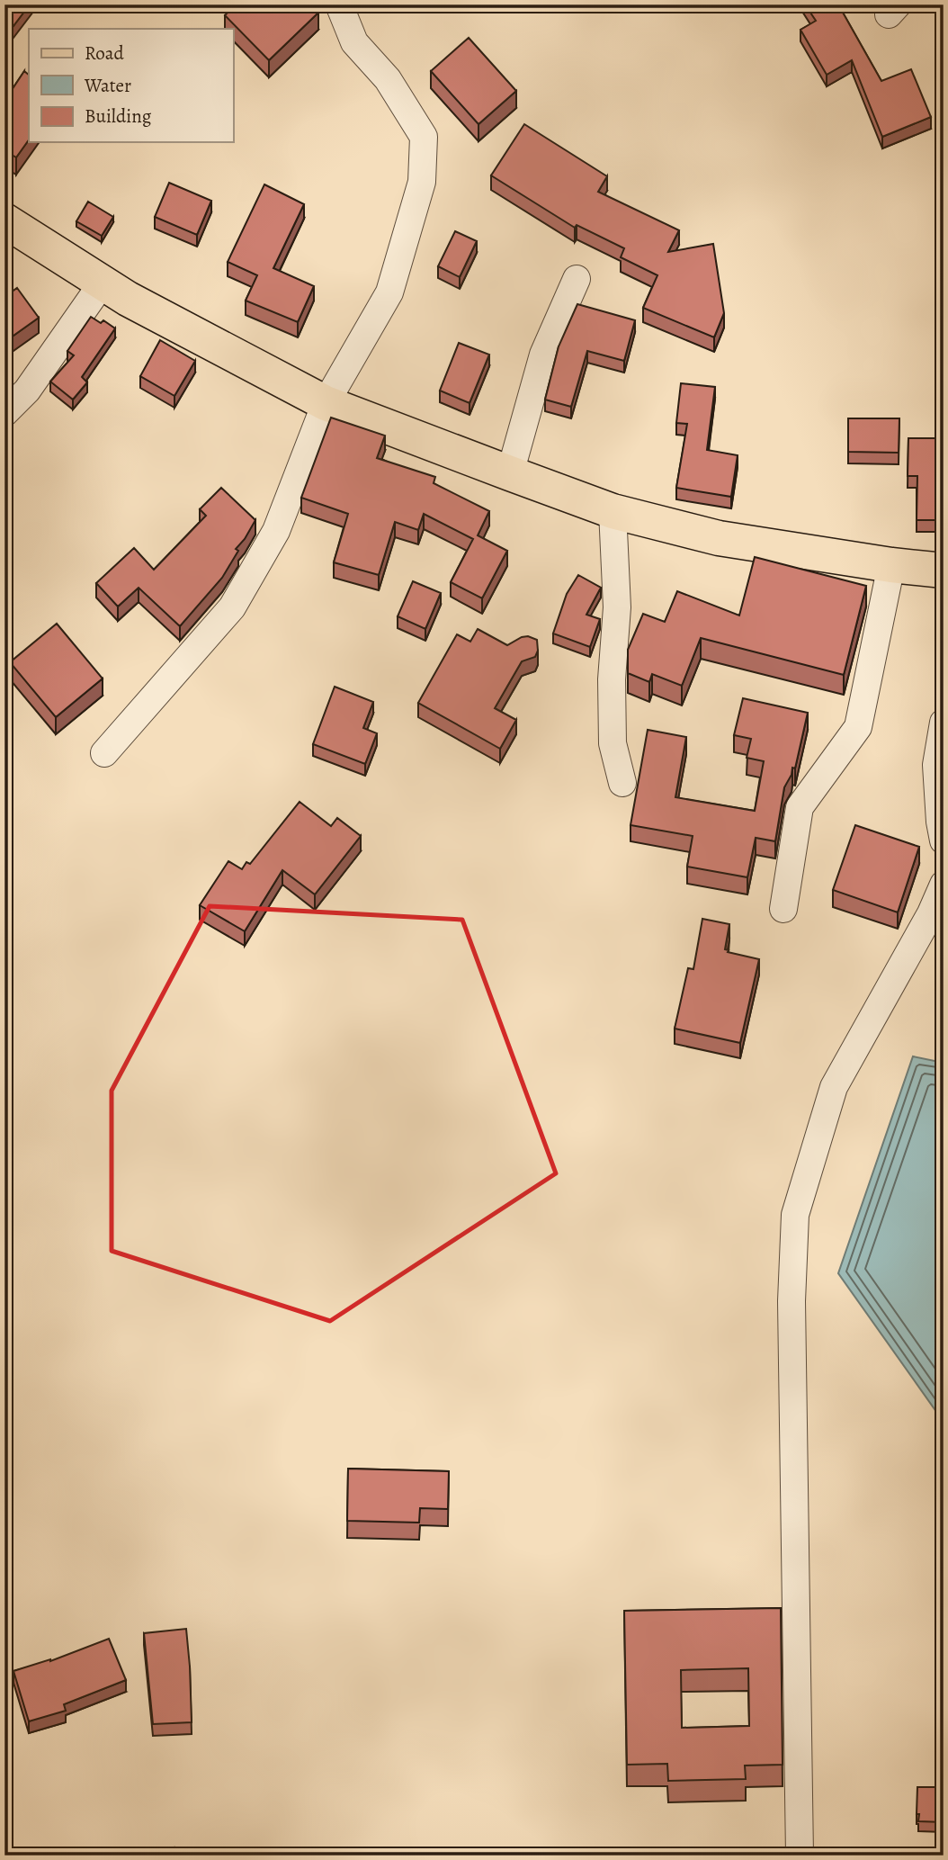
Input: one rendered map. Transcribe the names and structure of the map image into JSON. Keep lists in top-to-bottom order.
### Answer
{
  "legend": ["Road", "Water", "Building"]
}
